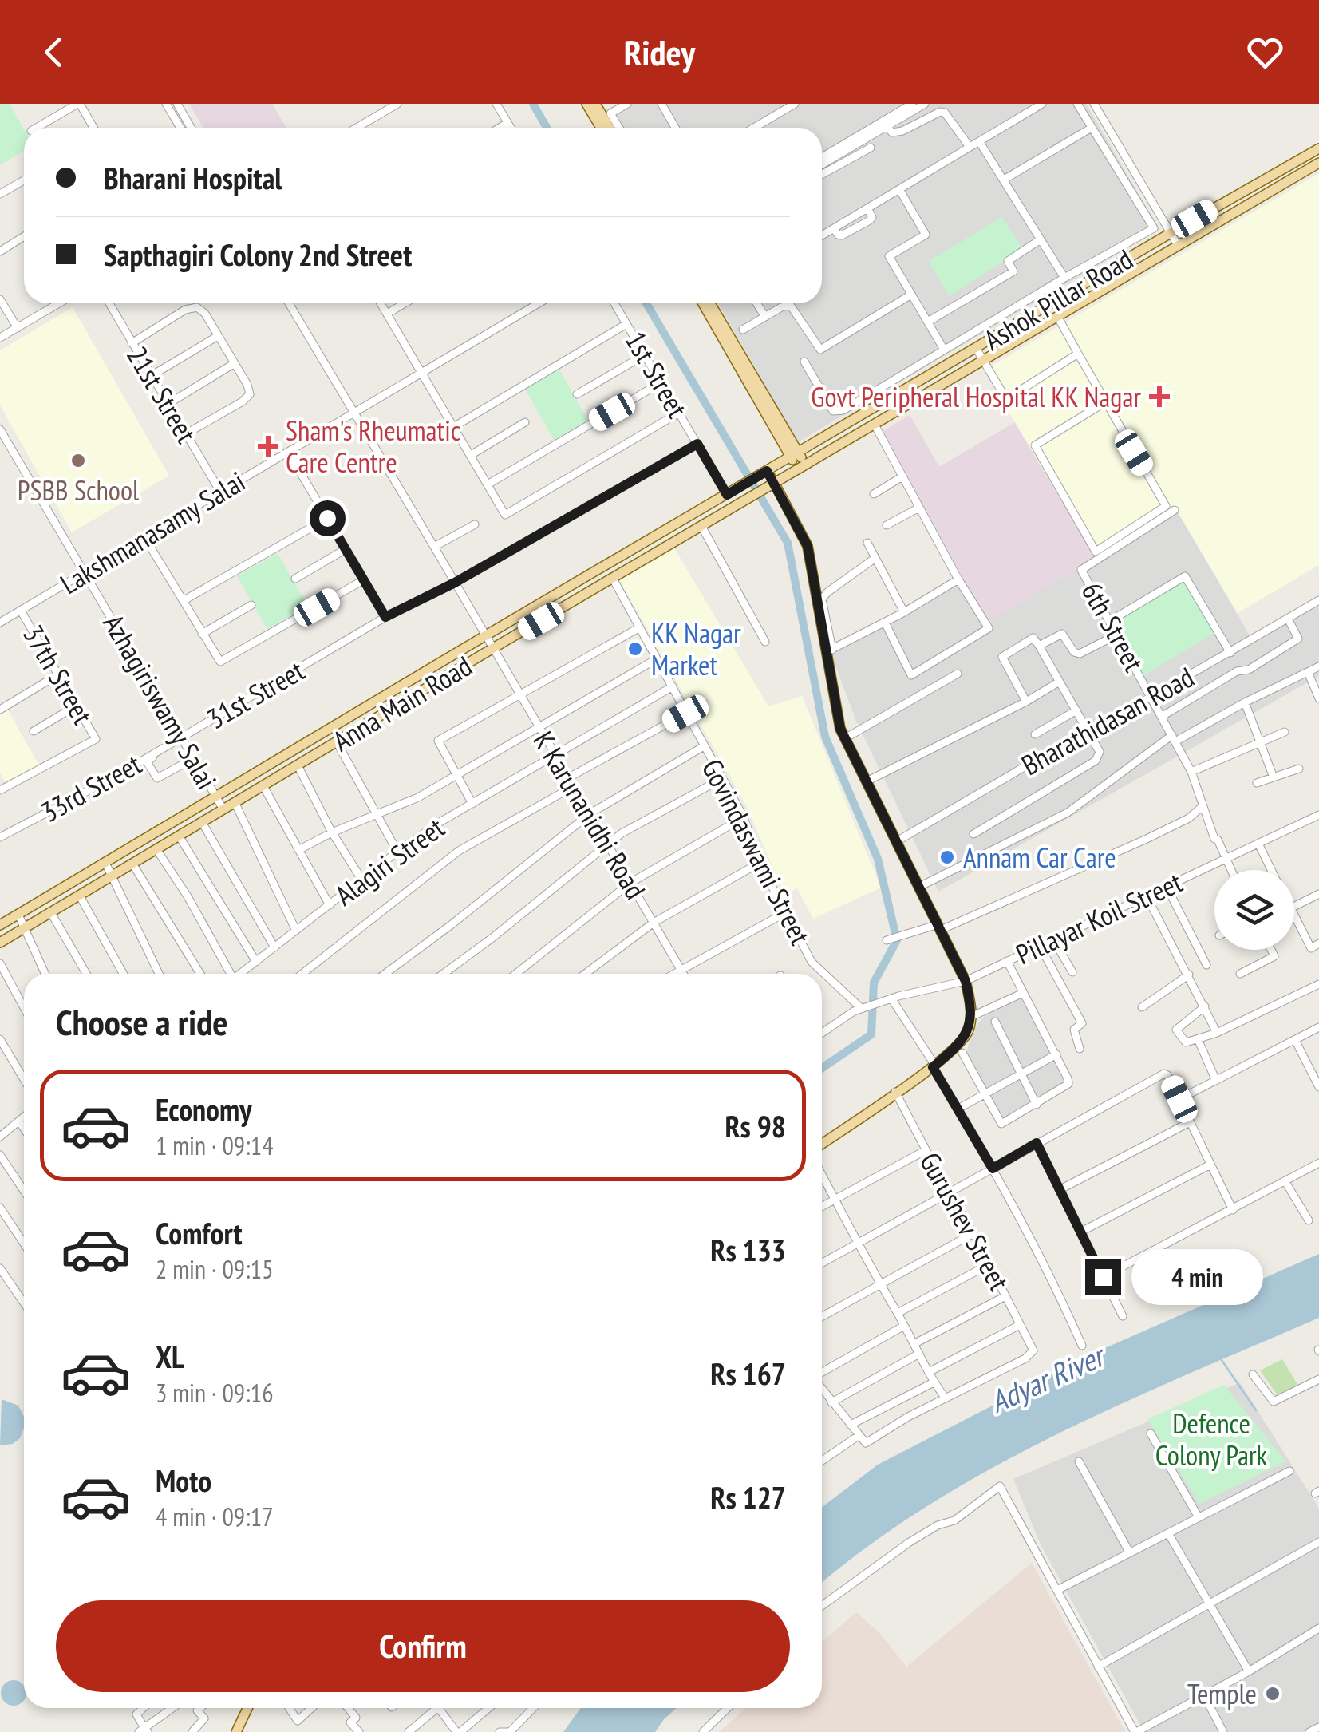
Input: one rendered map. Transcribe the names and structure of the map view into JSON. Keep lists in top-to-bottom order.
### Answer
{
  "streets": {
    "main road": ["Ashok Pillar Road", "Anna Main Road"],
    "street": [
      "1st Street",
      "21st Street",
      "Lakshmanasamy Salai",
      "6th Street",
      "37th Street",
      "31st Street",
      "Azhagiriswamy Salai",
      "Bharathidasan Road",
      "33rd Street",
      "K Karunanidhi Road",
      "Govindaswami Street",
      "Alagiri Street",
      "Pillayar Koil Street",
      "Gurushev Street"
    ]
  },
  "crossings": [
    ["Ashok Pillar Road", "Anna Main Road"],
    ["1st Street", "31st Street"],
    ["1st Street", "Anna Main Road"],
    ["21st Street", "Lakshmanasamy Salai"],
    ["Lakshmanasamy Salai", "37th Street"],
    ["Lakshmanasamy Salai", "Azhagiriswamy Salai"],
    ["Lakshmanasamy Salai", "K Karunanidhi Road"],
    ["6th Street", "Bharathidasan Road"],
    ["6th Street", "Pillayar Koil Street"],
    ["31st Street", "Azhagiriswamy Salai"],
    ["31st Street", "33rd Street"],
    ["31st Street", "K Karunanidhi Road"],
    ["Azhagiriswamy Salai", "Anna Main Road"],
    ["Azhagiriswamy Salai", "33rd Street"],
    ["Anna Main Road", "K Karunanidhi Road"],
    ["Anna Main Road", "Govindaswami Street"],
    ["K Karunanidhi Road", "Alagiri Street"],
    ["Govindaswami Street", "Alagiri Street"],
    ["Govindaswami Street", "Pillayar Koil Street"]
  ],
  "water": ["Adyar River"],
  "parks": ["Defence Colony Park"],
  "places": {
    "health": ["Govt Peripheral Hospital KK Nagar", "Sham's Rheumatic Care Centre"],
    "other": [
      "PSBB School",
      "KK Nagar Market",
      "Annam Car Care",
      "Temple"
    ]
  },
  "page": {
    "header": "Ridey",
    "banner": ["Bharani Hospital", "Sapthagiri Colony 2nd Street"],
    "heading": "Choose a ride",
    "list": [
      {
        "name": "Economy",
        "note": "1 min · 09:14",
        "value": "Rs 98"
      },
      {
        "name": "Comfort",
        "note": "2 min · 09:15",
        "value": "Rs 133"
      },
      {
        "name": "XL",
        "note": "3 min · 09:16",
        "value": "Rs 167"
      },
      {
        "name": "Moto",
        "note": "4 min · 09:17",
        "value": "Rs 127"
      }
    ],
    "bubble": "4 min",
    "buttons": "Confirm"
  }
}
